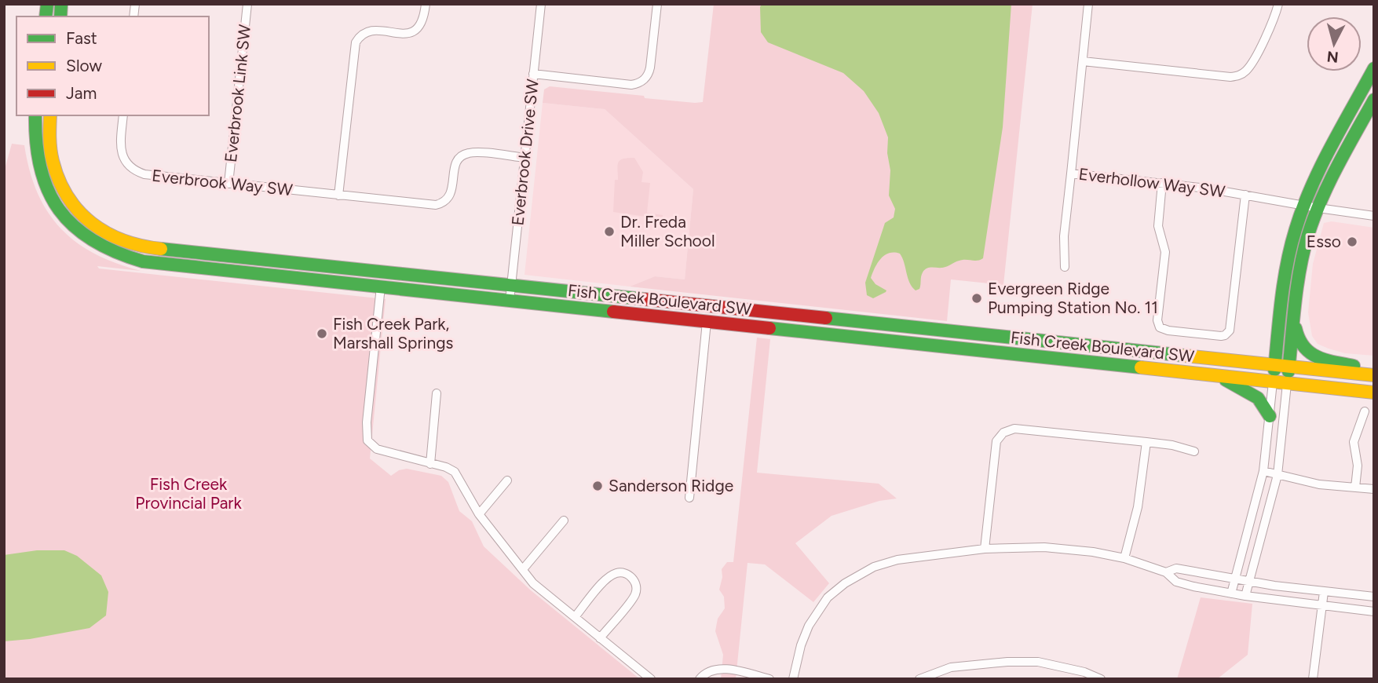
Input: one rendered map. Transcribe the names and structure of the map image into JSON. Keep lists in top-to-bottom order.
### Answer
{
  "streets": {
    "main road": ["Fish Creek Boulevard SW"],
    "street": [
      "Everbrook Link SW",
      "Everbrook Drive SW",
      "Everbrook Way SW",
      "Everhollow Way SW"
    ]
  },
  "crossings": [
    ["Everbrook Link SW", "Everbrook Way SW"],
    ["Everbrook Drive SW", "Everbrook Way SW"],
    ["Everbrook Drive SW", "Fish Creek Boulevard SW"]
  ],
  "parks": ["Fish Creek Provincial Park"],
  "places": [
    "Dr. Freda Miller School",
    "Esso",
    "Evergreen Ridge Pumping Station No. 11",
    "Fish Creek Park, Marshall Springs",
    "Sanderson Ridge"
  ],
  "legend": ["Fast", "Slow", "Jam"],
  "north": "bottom"
}
